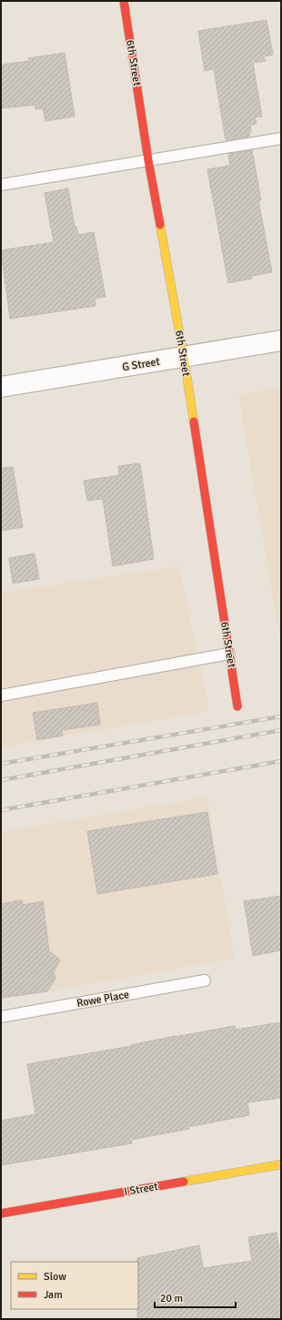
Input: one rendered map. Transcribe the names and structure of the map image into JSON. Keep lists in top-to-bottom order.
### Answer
{
  "streets": {
    "street": ["6th Street", "G Street", "I Street"],
    "lane": ["Rowe Place"]
  },
  "crossings": [
    ["6th Street", "G Street"]
  ],
  "legend": ["Slow", "Jam"],
  "scale_bar": "20 m"
}
